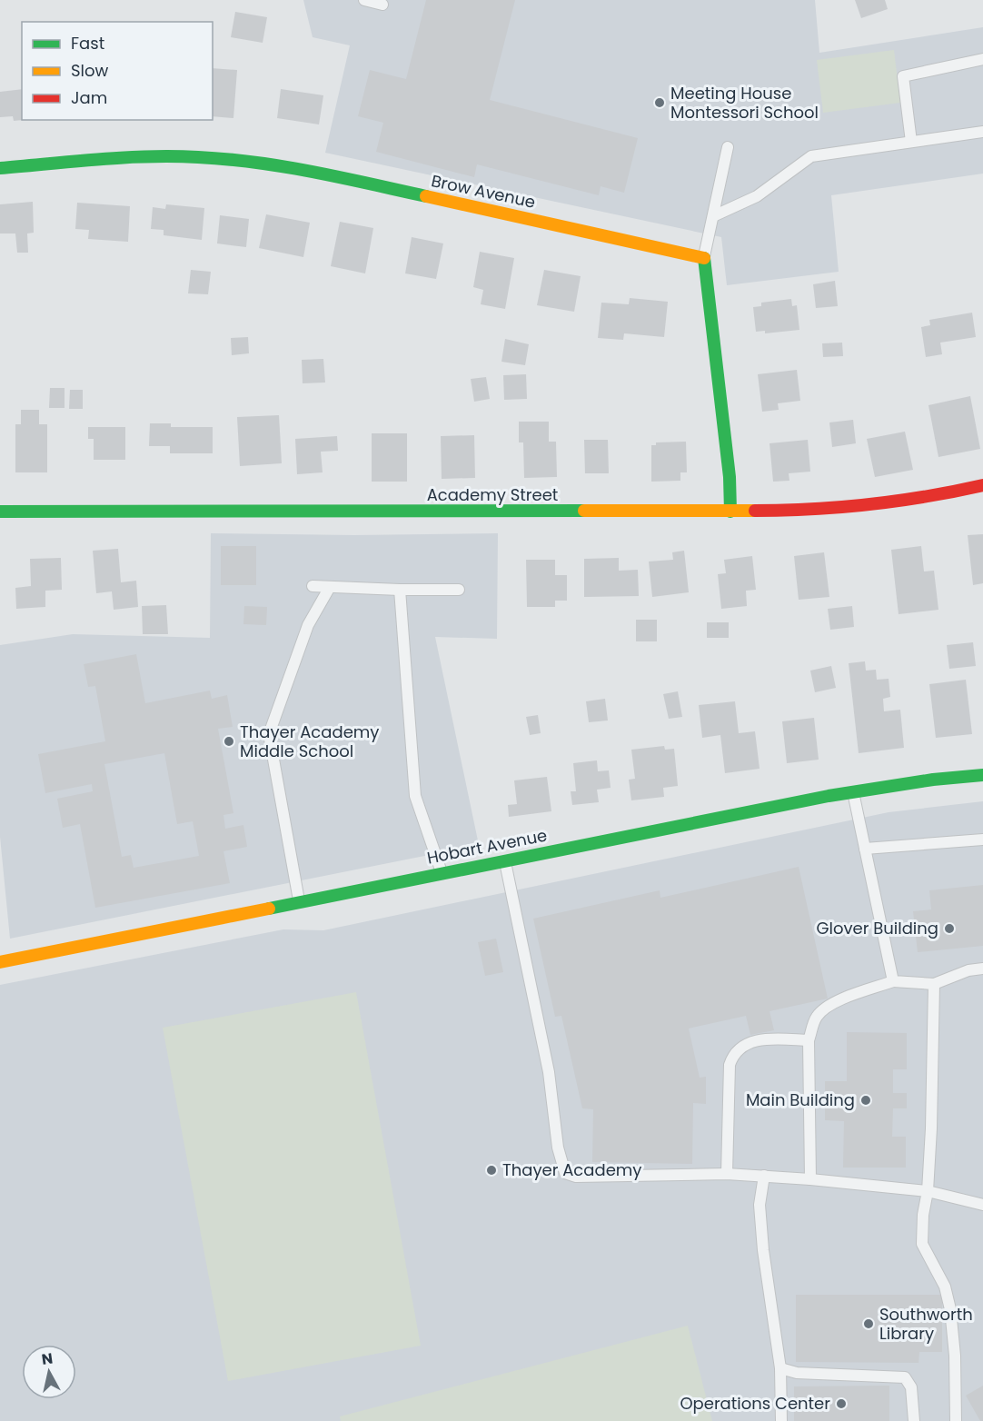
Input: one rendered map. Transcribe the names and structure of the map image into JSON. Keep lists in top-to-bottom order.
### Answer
{
  "streets": {
    "street": ["Brow Avenue", "Academy Street", "Hobart Avenue"]
  },
  "places": [
    "Meeting House Montessori School",
    "Thayer Academy Middle School",
    "Glover Building",
    "Main Building",
    "Thayer Academy",
    "Southworth Library",
    "Operations Center"
  ],
  "legend": ["Fast", "Slow", "Jam"],
  "north": "top"
}
